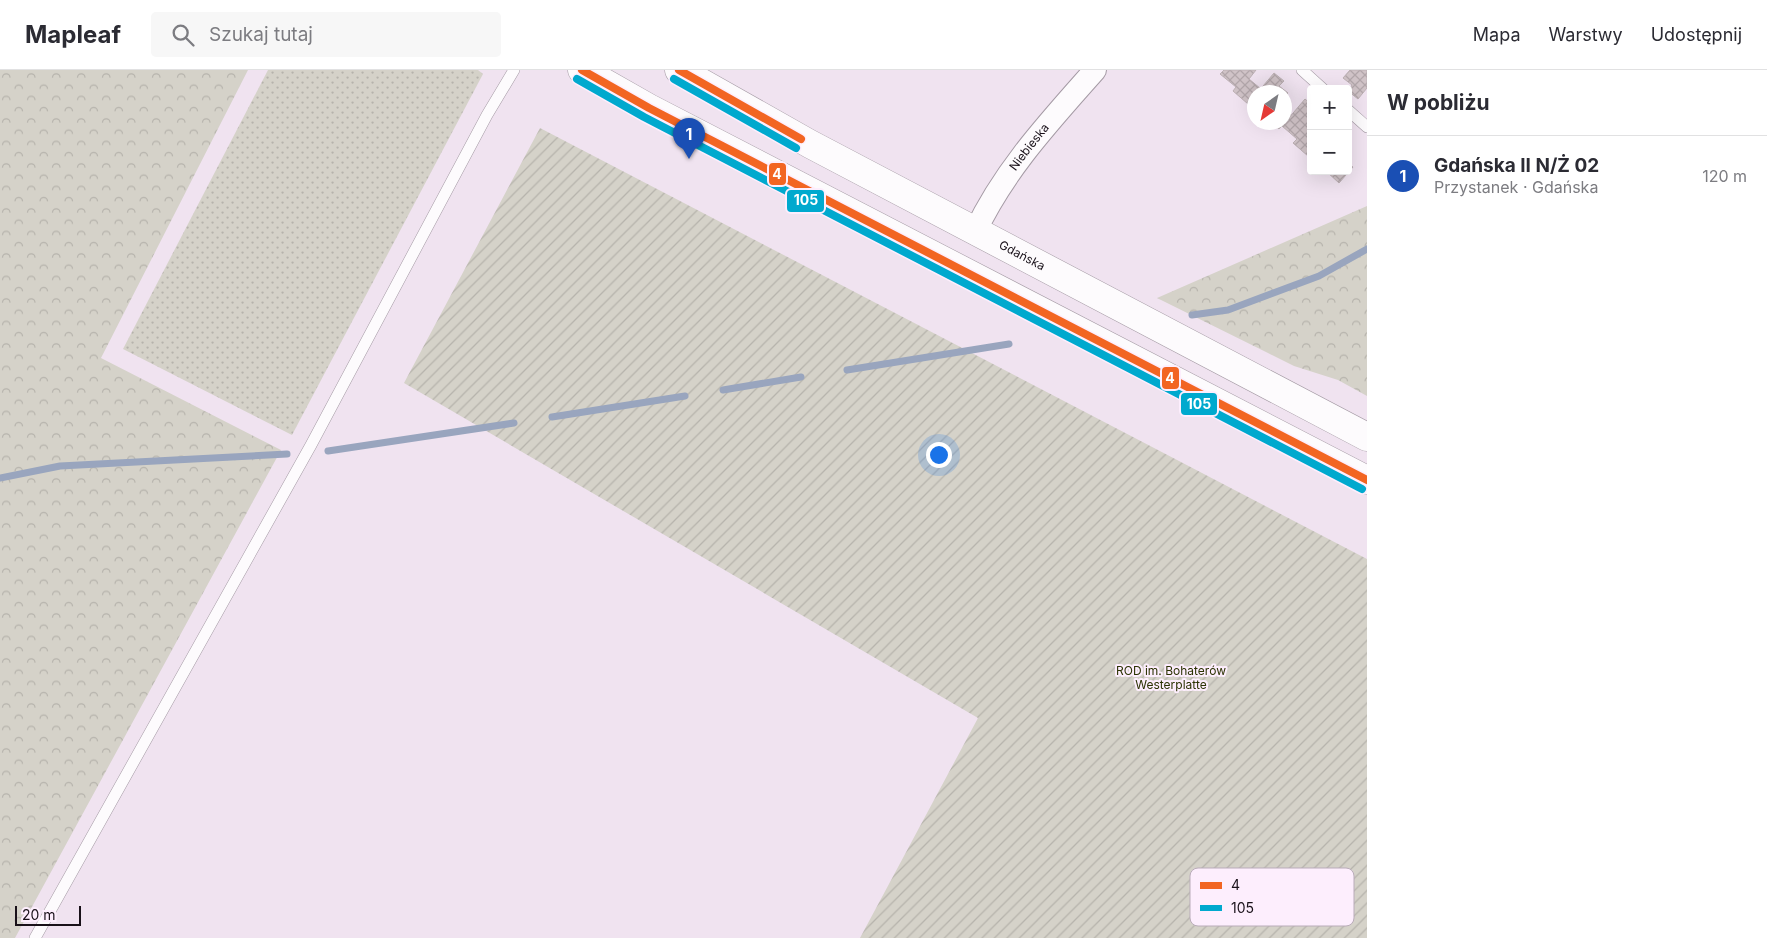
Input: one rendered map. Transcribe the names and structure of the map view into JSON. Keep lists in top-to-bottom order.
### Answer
{
  "streets": {
    "main road": ["Gdańska"],
    "street": ["Niebieska"]
  },
  "crossings": [
    ["Niebieska", "Gdańska"]
  ],
  "parks": ["ROD im. Bohaterów Westerplatte"],
  "lines": ["transit line 4", "transit line 105"],
  "legend": ["4", "105"],
  "scale_bar": "20 m",
  "north": "bottom left",
  "page": {
    "header": "Mapleaf",
    "search": "Szukaj tutaj",
    "nav": ["Mapa", "Warstwy", "Udostępnij"],
    "heading": "W pobliżu",
    "map_buttons": ["+", "−"],
    "pins": "1",
    "list": [
      {
        "mark": "1",
        "name": "Gdańska II N/Ż 02",
        "note": "Przystanek · Gdańska",
        "value": "120 m"
      }
    ],
    "scale": "20 m"
  }
}
